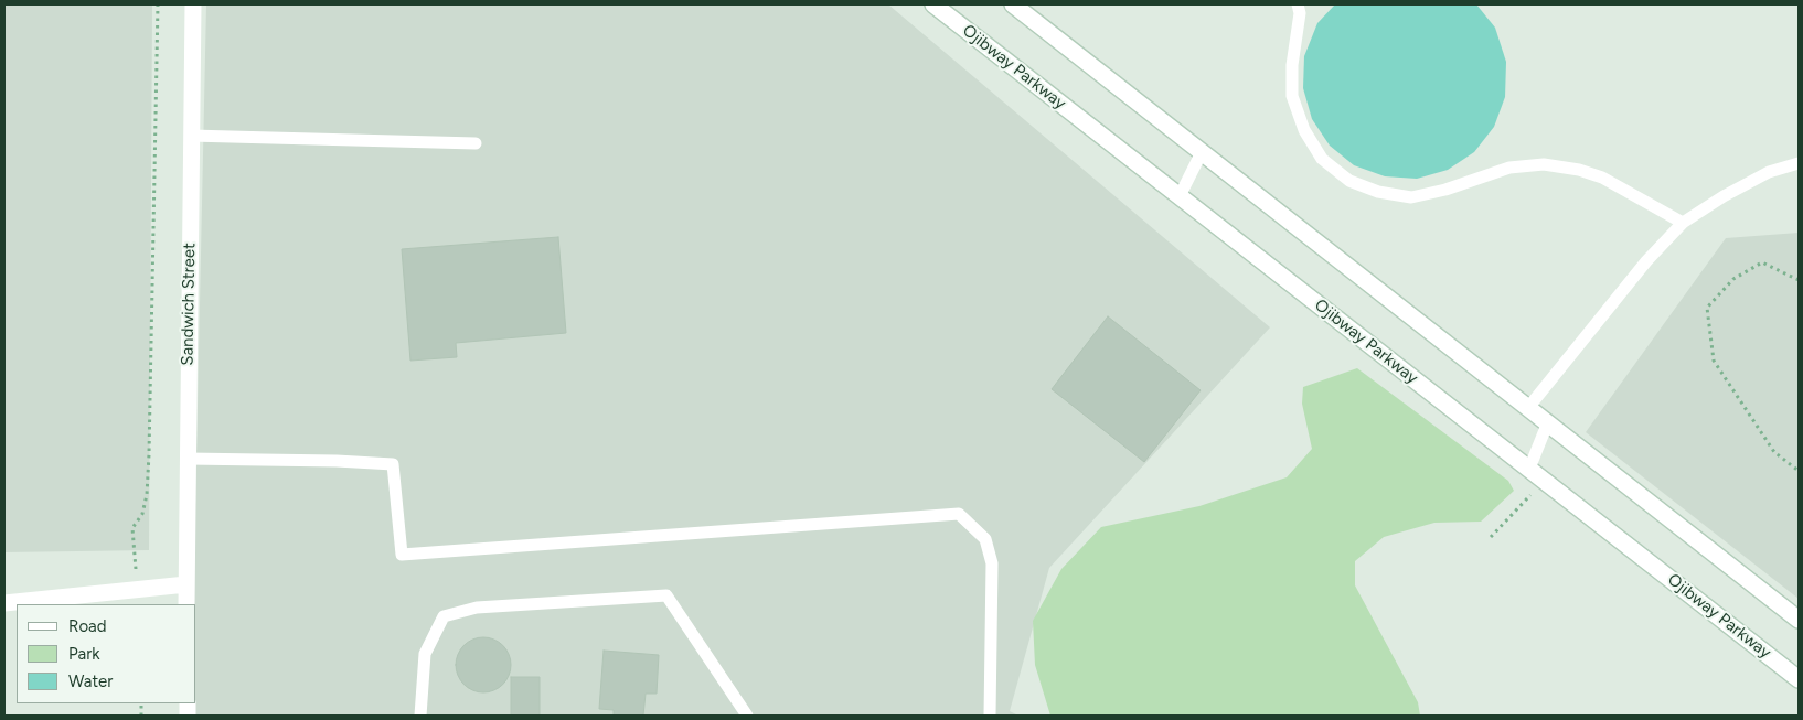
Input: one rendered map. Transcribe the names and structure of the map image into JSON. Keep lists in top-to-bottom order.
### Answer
{
  "streets": {
    "main road": ["Ojibway Parkway", "Sandwich Street"]
  },
  "legend": ["Road", "Park", "Water"]
}
